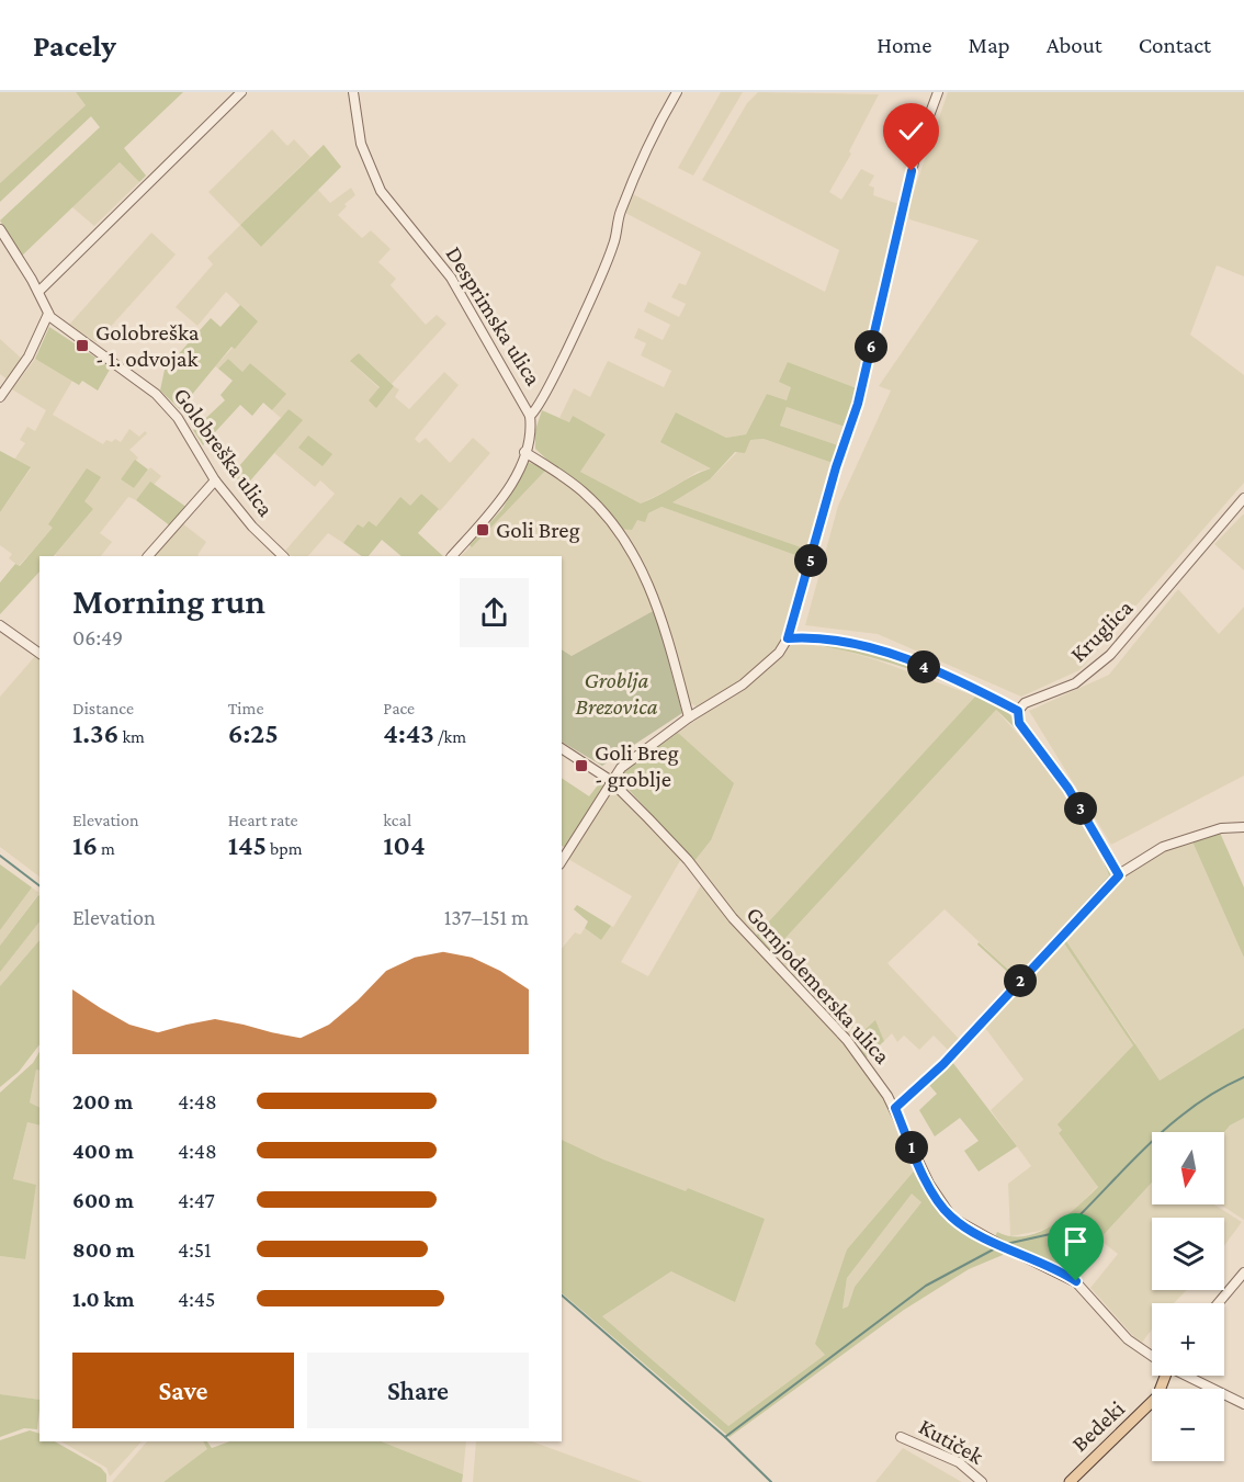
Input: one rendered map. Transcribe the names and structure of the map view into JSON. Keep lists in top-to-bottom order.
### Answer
{
  "streets": {
    "main road": ["Bedeki"],
    "street": [
      "Desprimska ulica",
      "Golobreška ulica",
      "Kruglica",
      "Gornjodemerska ulica",
      "Kutiček"
    ]
  },
  "parks": ["Groblja Brezovica"],
  "places": {
    "transit": ["Golobreška - 1. odvojak", "Goli Breg", "Goli Breg - groblje"]
  },
  "north": "bottom",
  "page": {
    "header": "Pacely",
    "nav": [
      "Home",
      "Map",
      "About",
      "Contact"
    ],
    "pins": [
      "6",
      "5",
      "4",
      "3",
      "2",
      "1"
    ],
    "heading": ["Morning run", "06:49"],
    "stats": [
      ["Distance", "1.36 km"],
      ["Time", "6:25"],
      ["Pace", "4:43 /km"],
      ["Elevation", "16 m"],
      ["Heart rate", "145 bpm"],
      ["kcal", "104"]
    ],
    "chart": ["Elevation", "137–151 m"],
    "list": [
      {
        "name": "200 m",
        "note": "4:48"
      },
      {
        "name": "400 m",
        "note": "4:48"
      },
      {
        "name": "600 m",
        "note": "4:47"
      },
      {
        "name": "800 m",
        "note": "4:51"
      },
      {
        "name": "1.0 km",
        "note": "4:45"
      }
    ],
    "map_buttons": ["+", "−"],
    "buttons": ["Save", "Share"]
  }
}
